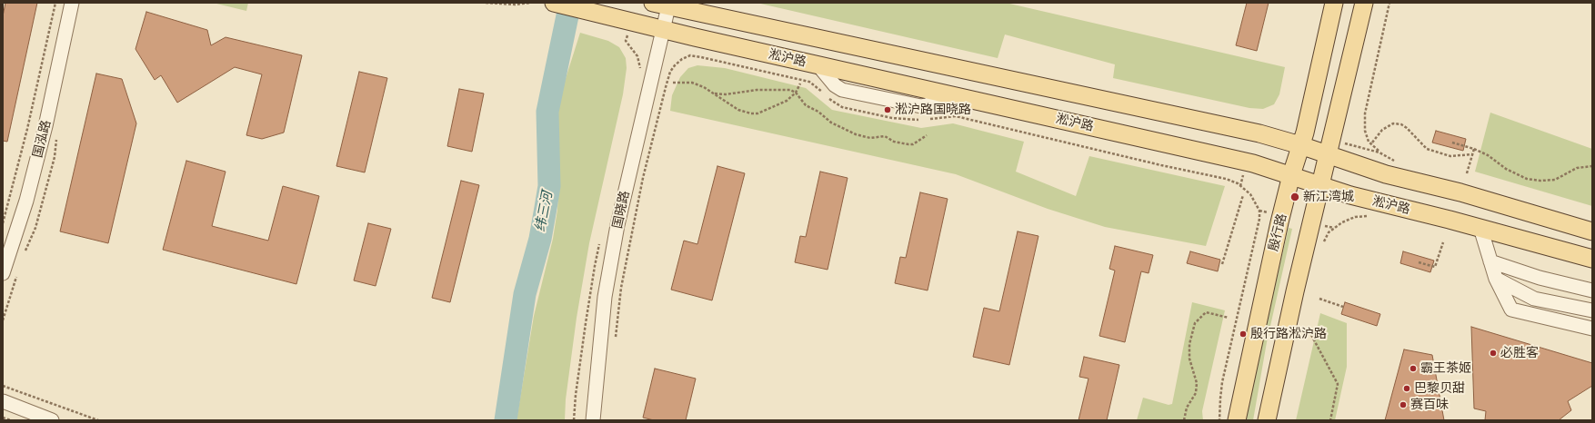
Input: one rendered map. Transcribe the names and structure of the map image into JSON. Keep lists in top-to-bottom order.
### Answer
{
  "streets": {
    "main road": ["淞沪路", "殷行路"],
    "street": ["国泓路", "国晓路"]
  },
  "crossings": [
    ["淞沪路", "国晓路"],
    ["淞沪路", "殷行路"]
  ],
  "water": ["纬三河"],
  "places": [
    "淞沪路国晓路",
    "新江湾城",
    "殷行路淞沪路",
    "必胜客",
    "霸王茶姬",
    "巴黎贝甜",
    "赛百味"
  ]
}
